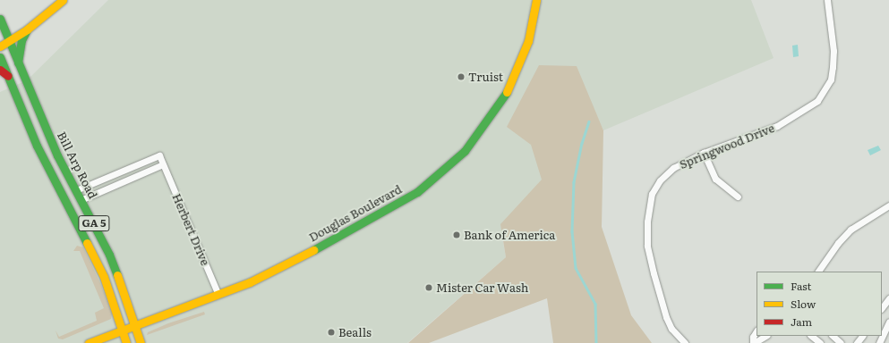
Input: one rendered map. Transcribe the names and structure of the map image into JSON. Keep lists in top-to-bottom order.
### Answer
{
  "streets": {
    "main road": ["Bill Arp Road", "Douglas Boulevard", "GA 5"],
    "street": ["Springwood Drive", "Herbert Drive"]
  },
  "crossings": [
    ["Bill Arp Road", "Douglas Boulevard"],
    ["Bill Arp Road", "Herbert Drive"],
    ["Douglas Boulevard", "GA 5"],
    ["Douglas Boulevard", "Herbert Drive"]
  ],
  "places": [
    "Truist",
    "Bank of America",
    "Mister Car Wash",
    "Bealls"
  ],
  "legend": ["Fast", "Slow", "Jam"]
}
